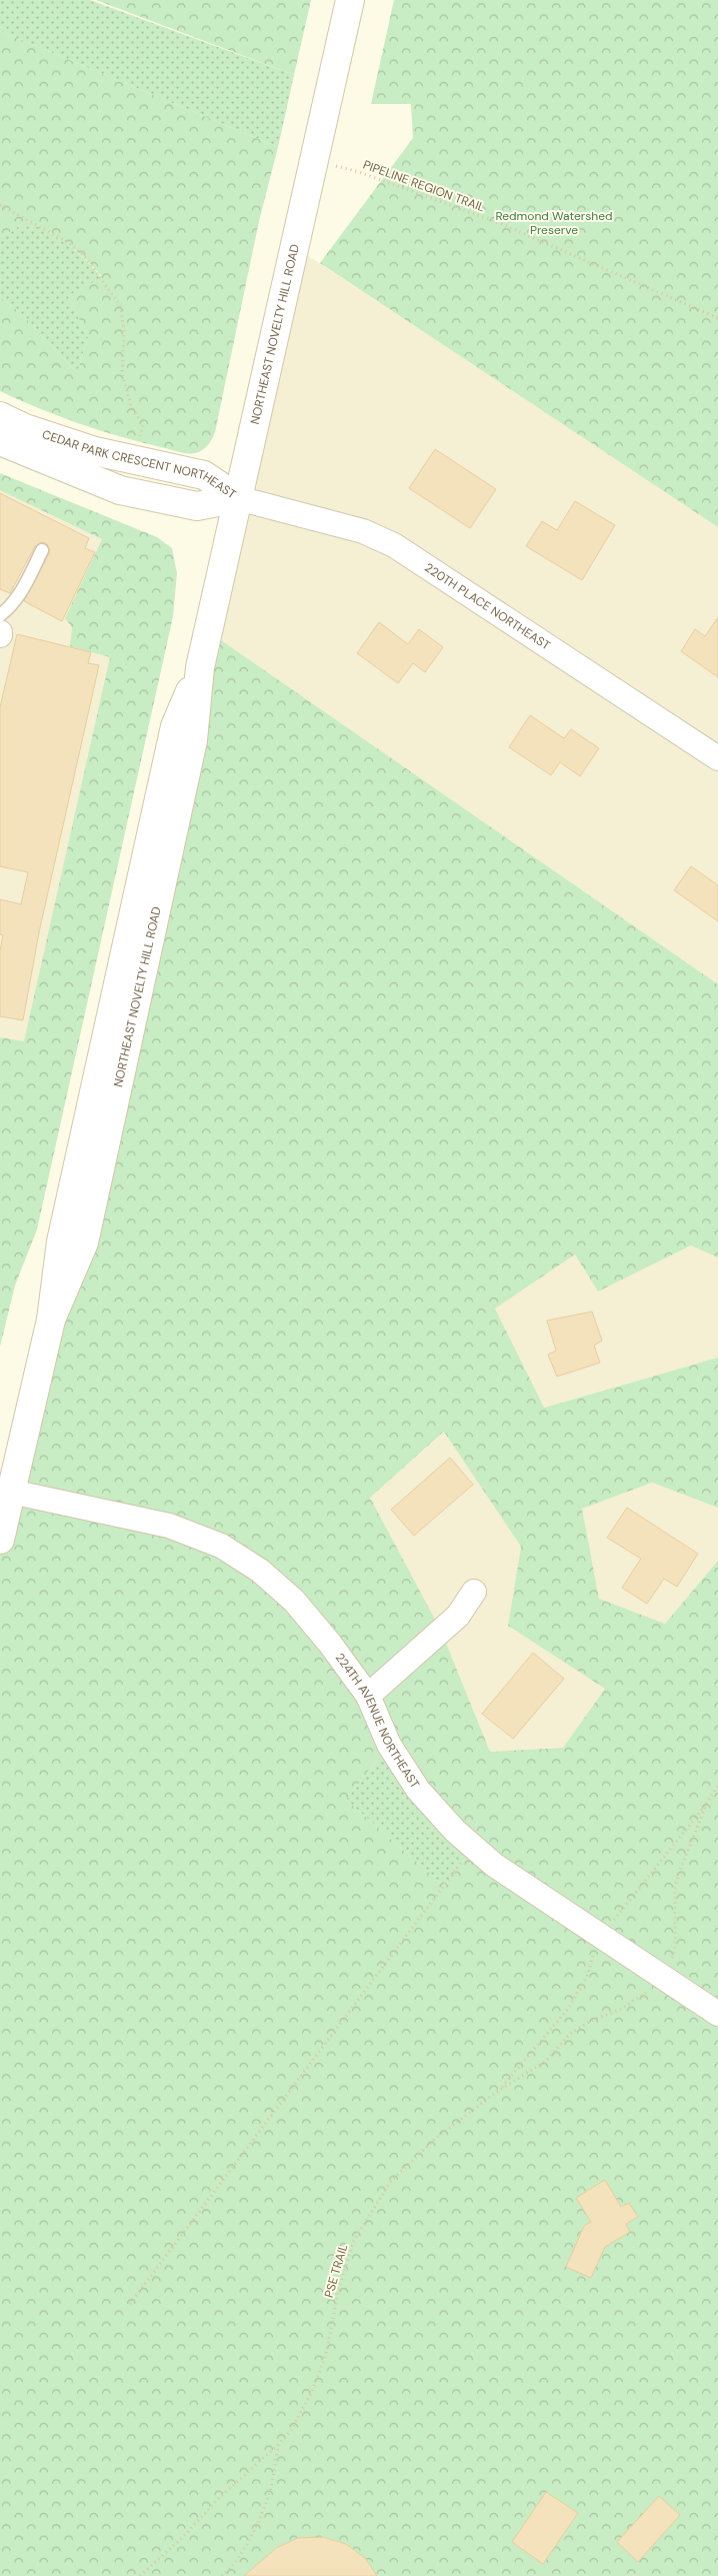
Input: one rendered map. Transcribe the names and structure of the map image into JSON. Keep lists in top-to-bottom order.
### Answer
{
  "streets": {
    "main road": ["NORTHEAST NOVELTY HILL ROAD", "CEDAR PARK CRESCENT NORTHEAST"],
    "street": ["220TH PLACE NORTHEAST", "224TH AVENUE NORTHEAST"],
    "path": ["PIPELINE REGION TRAIL", "PSE TRAIL"]
  },
  "crossings": [
    ["PIPELINE REGION TRAIL", "NORTHEAST NOVELTY HILL ROAD"],
    ["NORTHEAST NOVELTY HILL ROAD", "CEDAR PARK CRESCENT NORTHEAST"],
    ["NORTHEAST NOVELTY HILL ROAD", "220TH PLACE NORTHEAST"],
    ["NORTHEAST NOVELTY HILL ROAD", "224TH AVENUE NORTHEAST"],
    ["CEDAR PARK CRESCENT NORTHEAST", "220TH PLACE NORTHEAST"]
  ],
  "parks": ["Redmond Watershed Preserve"]
}
